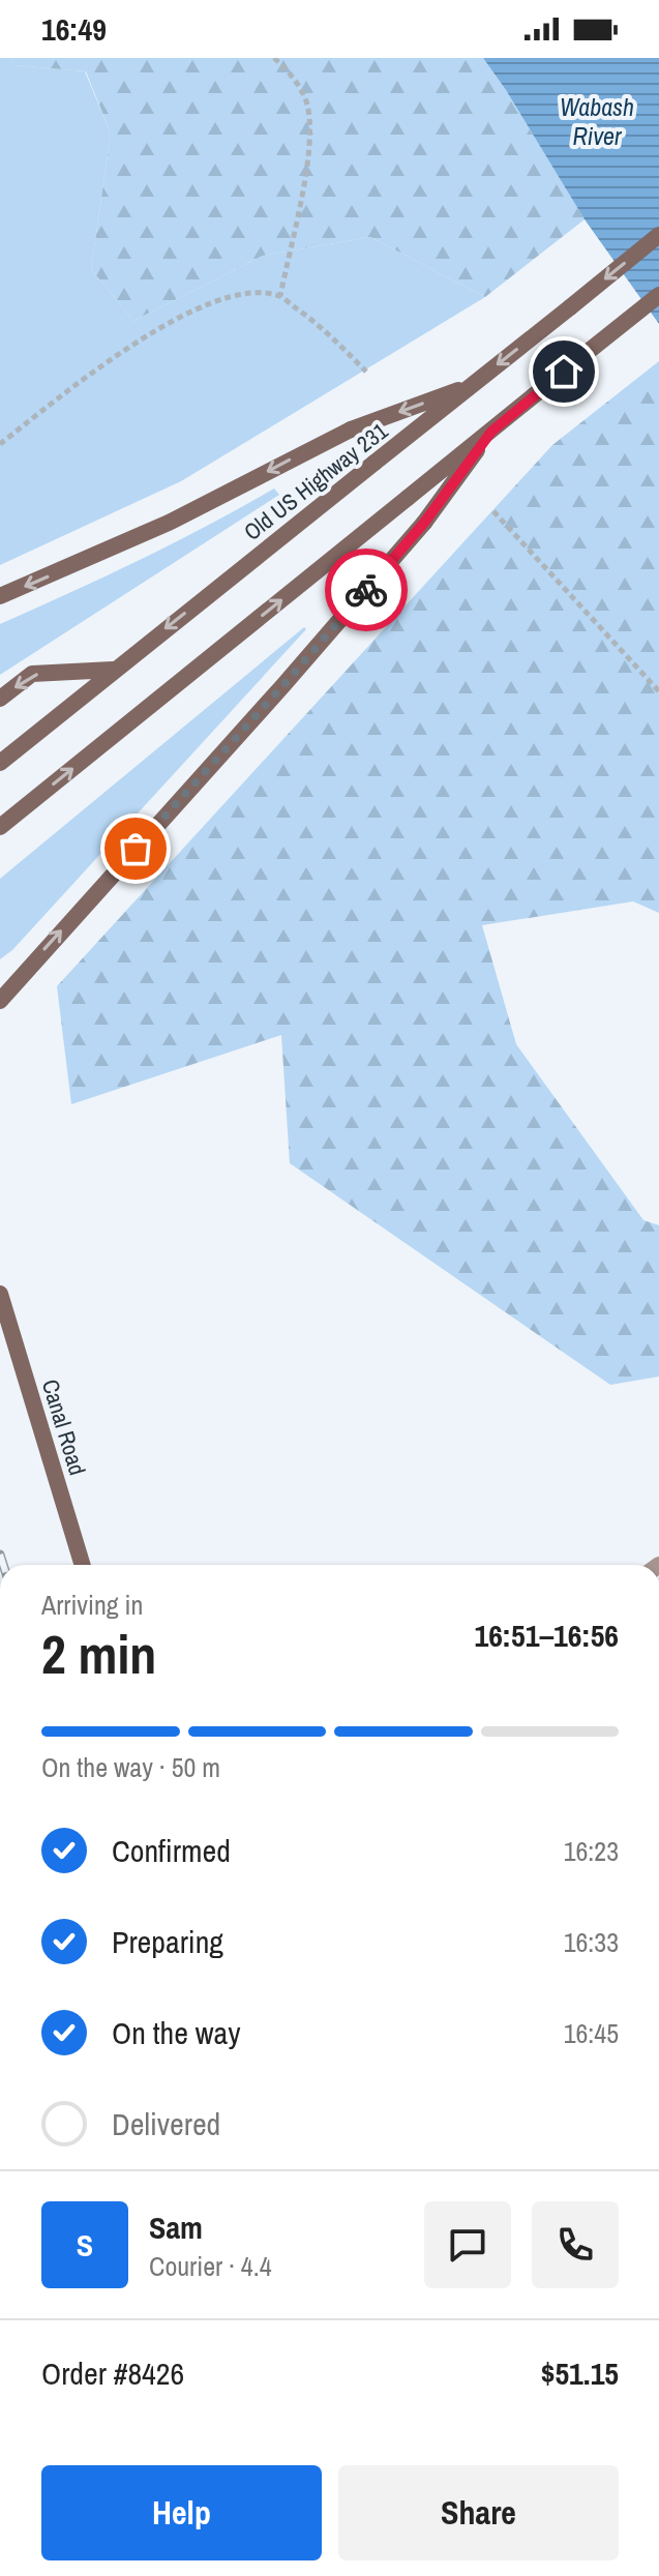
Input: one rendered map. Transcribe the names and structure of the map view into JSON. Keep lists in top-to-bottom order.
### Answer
{
  "streets": {
    "main road": ["Old US Highway 231", "Canal Road"]
  },
  "water": ["Wabash River"],
  "page": {
    "status": "16:49",
    "heading": ["2 min", "Arriving in", "16:51–16:56"],
    "panel": [
      "Sam",
      "Courier · 4.4",
      "Order #8426",
      "$51.15"
    ],
    "bar": "On the way · 50 m",
    "list": [
      ["Confirmed", "16:23"],
      ["Preparing", "16:33"],
      ["On the way", "16:45"],
      "Delivered"
    ],
    "round": "S",
    "buttons": ["Help", "Share"]
  }
}
